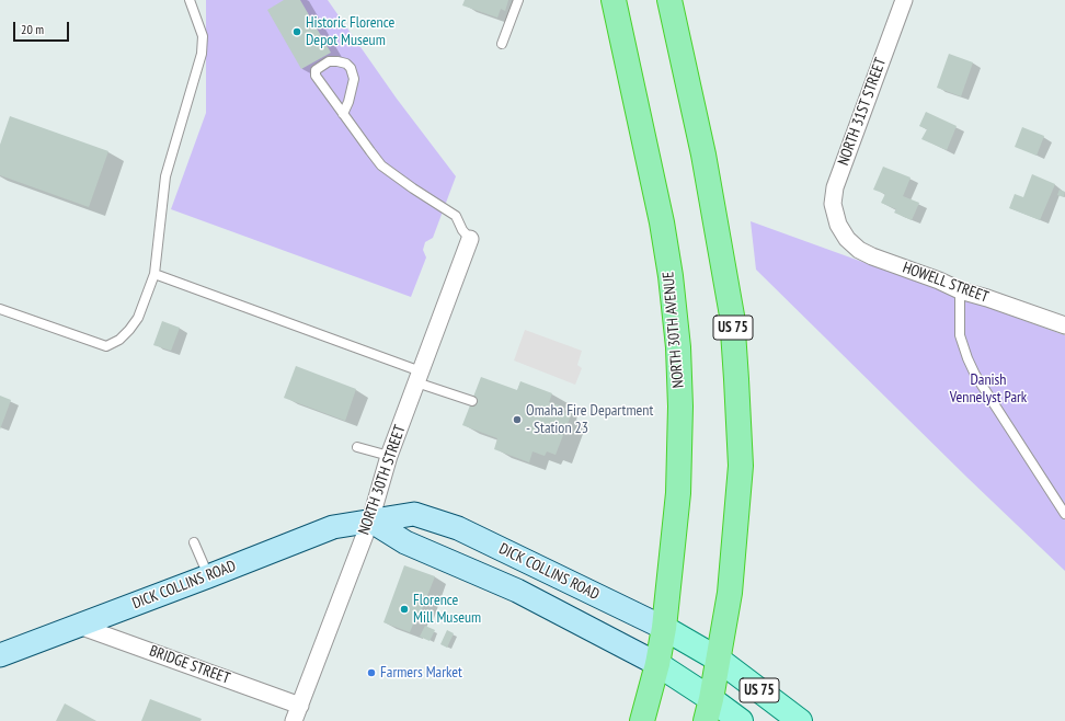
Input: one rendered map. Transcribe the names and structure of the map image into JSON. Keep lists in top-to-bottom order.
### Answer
{
  "streets": {
    "highway": ["US 75", "NORTH 30TH AVENUE"],
    "main road": ["DICK COLLINS ROAD"],
    "street": [
      "NORTH 31ST STREET",
      "HOWELL STREET",
      "NORTH 30TH STREET",
      "BRIDGE STREET"
    ]
  },
  "crossings": [
    ["NORTH 31ST STREET", "HOWELL STREET"],
    ["US 75", "NORTH 30TH AVENUE"],
    ["US 75", "DICK COLLINS ROAD"],
    ["NORTH 30TH AVENUE", "DICK COLLINS ROAD"],
    ["NORTH 30TH STREET", "DICK COLLINS ROAD"],
    ["NORTH 30TH STREET", "BRIDGE STREET"],
    ["DICK COLLINS ROAD", "BRIDGE STREET"]
  ],
  "parks": ["Danish Vennelyst Park"],
  "places": [
    "Historic Florence Depot Museum",
    "Omaha Fire Department - Station 23",
    "Florence Mill Museum",
    "Farmers Market"
  ],
  "scale_bar": "20 m"
}
